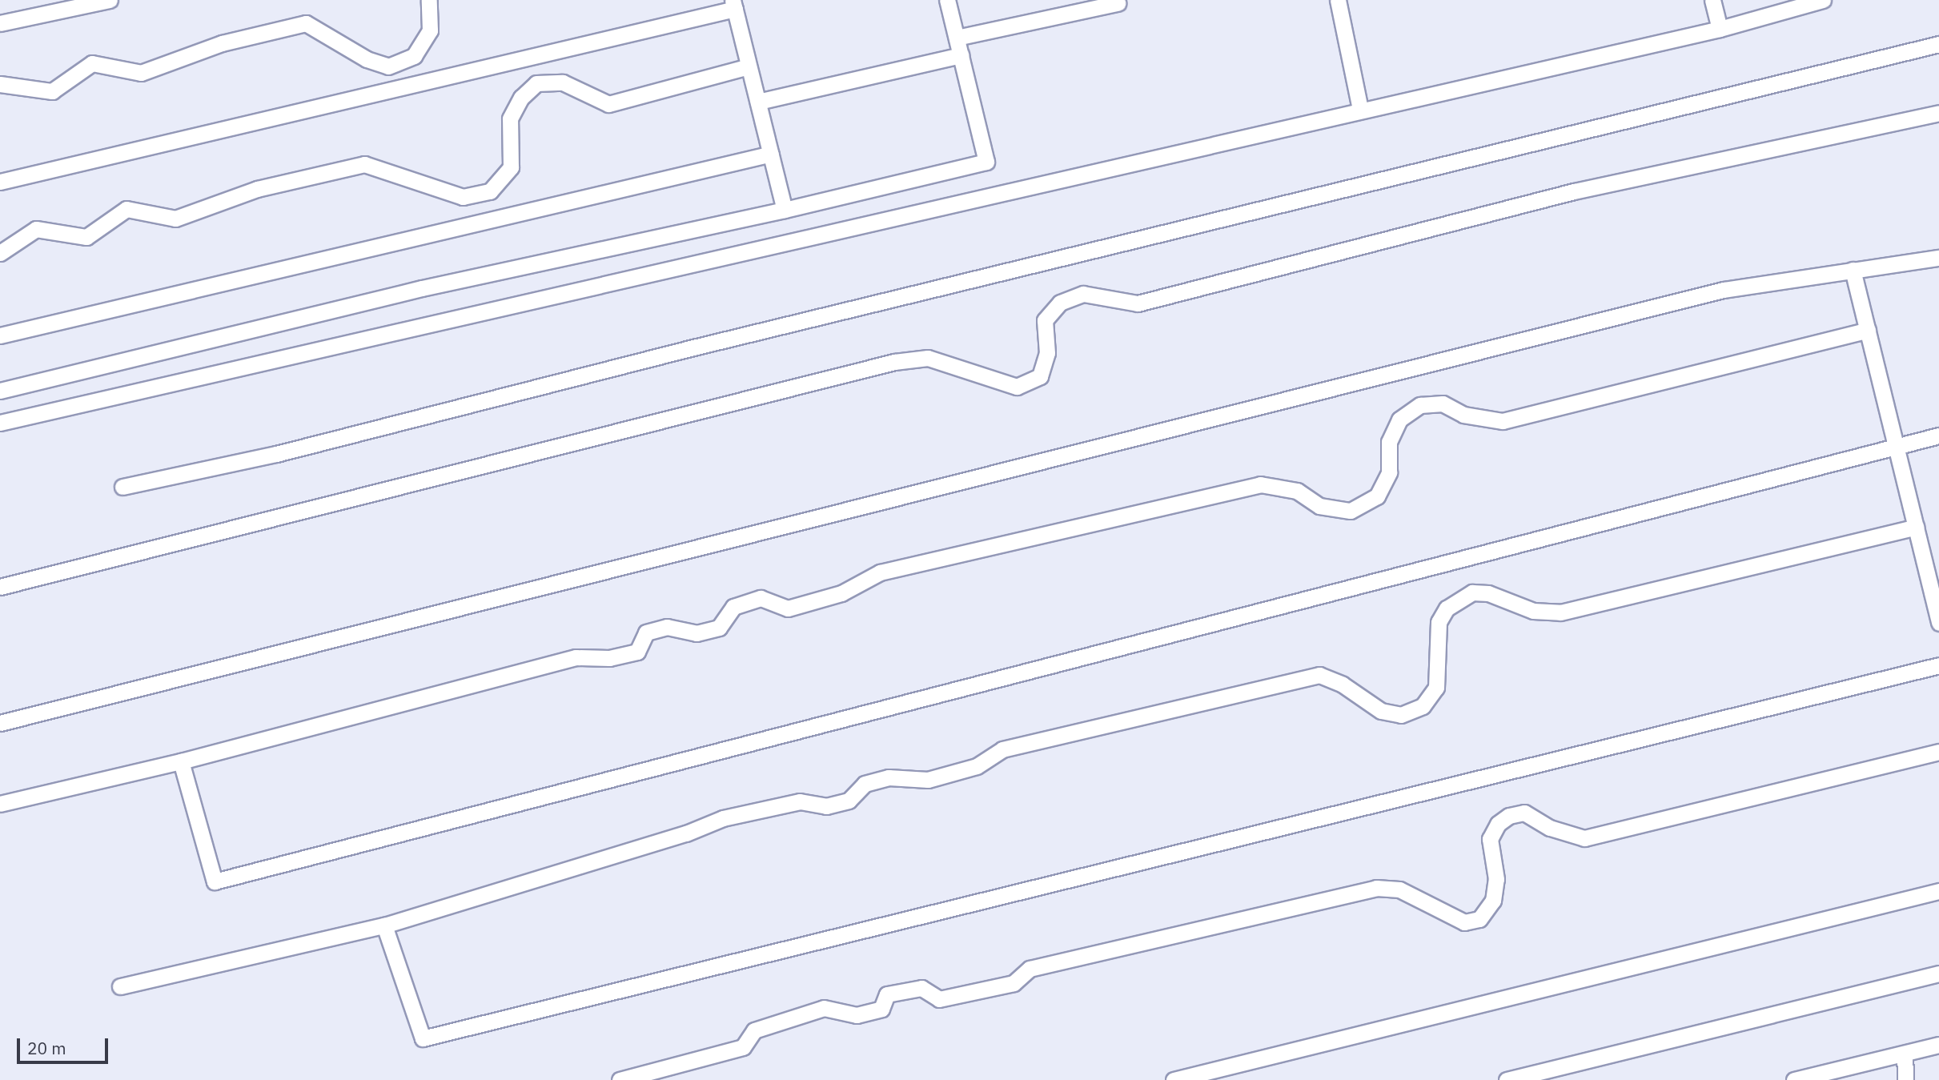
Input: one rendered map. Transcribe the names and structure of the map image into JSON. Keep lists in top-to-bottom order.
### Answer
{
  "scale_bar": "20 m"
}
